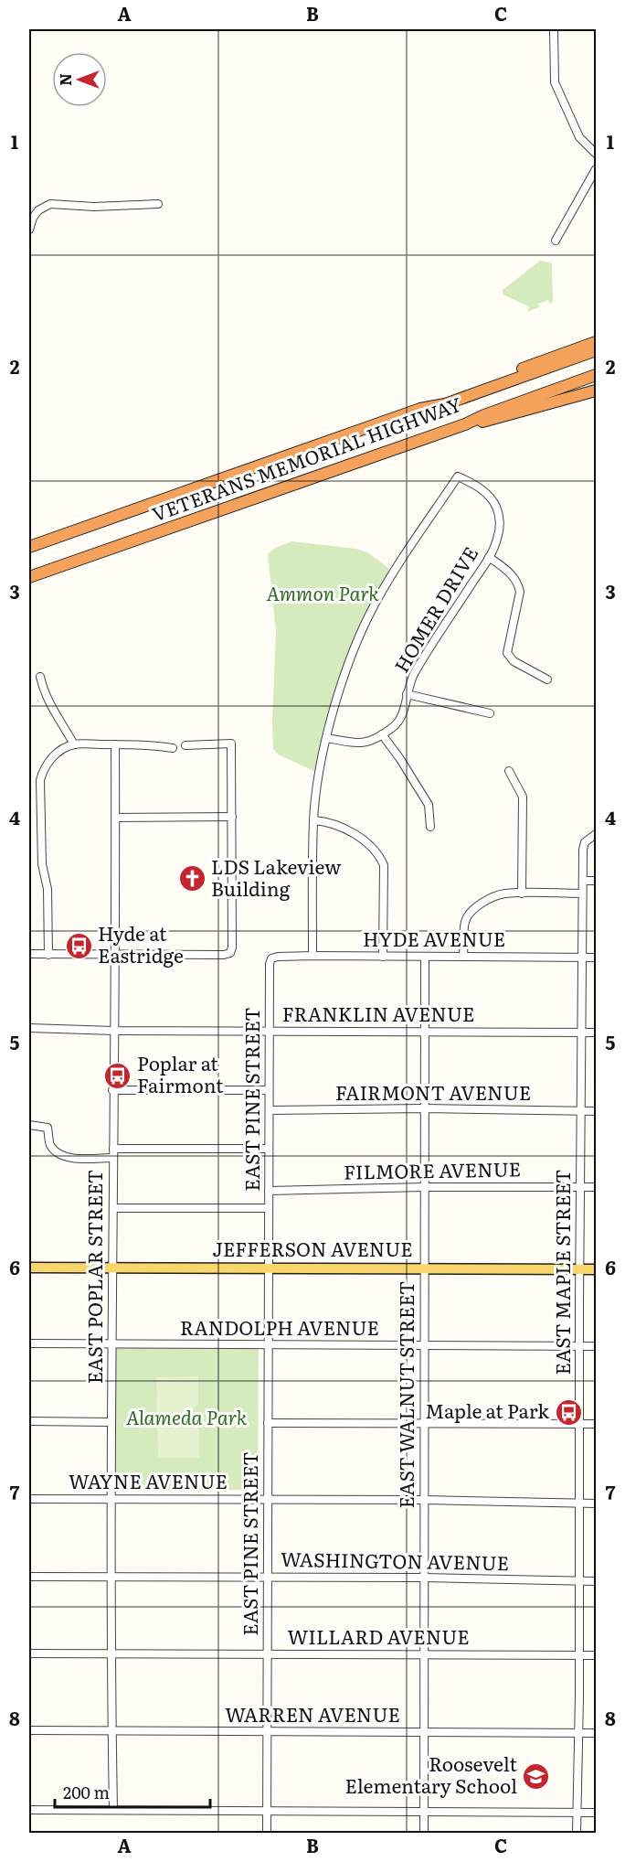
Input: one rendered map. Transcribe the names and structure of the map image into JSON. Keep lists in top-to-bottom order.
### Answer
{
  "streets": {
    "highway": ["VETERANS MEMORIAL HIGHWAY"],
    "main road": ["JEFFERSON AVENUE"],
    "street": [
      "HOMER DRIVE",
      "HYDE AVENUE",
      "FRANKLIN AVENUE",
      "FAIRMONT AVENUE",
      "EAST PINE STREET",
      "FILMORE AVENUE",
      "EAST MAPLE STREET",
      "EAST POPLAR STREET",
      "RANDOLPH AVENUE",
      "EAST WALNUT STREET",
      "WAYNE AVENUE",
      "WASHINGTON AVENUE",
      "WILLARD AVENUE",
      "WARREN AVENUE"
    ]
  },
  "crossings": [
    ["HYDE AVENUE", "EAST PINE STREET"],
    ["HYDE AVENUE", "EAST MAPLE STREET"],
    ["HYDE AVENUE", "EAST WALNUT STREET"],
    ["FRANKLIN AVENUE", "EAST PINE STREET"],
    ["FRANKLIN AVENUE", "EAST MAPLE STREET"],
    ["FRANKLIN AVENUE", "EAST POPLAR STREET"],
    ["FRANKLIN AVENUE", "EAST WALNUT STREET"],
    ["FAIRMONT AVENUE", "EAST PINE STREET"],
    ["FAIRMONT AVENUE", "EAST MAPLE STREET"],
    ["FAIRMONT AVENUE", "EAST WALNUT STREET"],
    ["EAST PINE STREET", "FILMORE AVENUE"],
    ["EAST PINE STREET", "JEFFERSON AVENUE"],
    ["EAST PINE STREET", "RANDOLPH AVENUE"],
    ["EAST PINE STREET", "WAYNE AVENUE"],
    ["EAST PINE STREET", "WASHINGTON AVENUE"],
    ["EAST PINE STREET", "WILLARD AVENUE"],
    ["EAST PINE STREET", "WARREN AVENUE"],
    ["FILMORE AVENUE", "EAST MAPLE STREET"],
    ["FILMORE AVENUE", "EAST WALNUT STREET"],
    ["JEFFERSON AVENUE", "EAST MAPLE STREET"],
    ["JEFFERSON AVENUE", "EAST POPLAR STREET"],
    ["JEFFERSON AVENUE", "EAST WALNUT STREET"],
    ["EAST MAPLE STREET", "RANDOLPH AVENUE"],
    ["EAST MAPLE STREET", "WAYNE AVENUE"],
    ["EAST MAPLE STREET", "WASHINGTON AVENUE"],
    ["EAST MAPLE STREET", "WILLARD AVENUE"],
    ["EAST MAPLE STREET", "WARREN AVENUE"],
    ["EAST POPLAR STREET", "RANDOLPH AVENUE"],
    ["EAST POPLAR STREET", "WAYNE AVENUE"],
    ["EAST POPLAR STREET", "WASHINGTON AVENUE"],
    ["EAST POPLAR STREET", "WILLARD AVENUE"],
    ["EAST POPLAR STREET", "WARREN AVENUE"],
    ["RANDOLPH AVENUE", "EAST WALNUT STREET"],
    ["EAST WALNUT STREET", "WAYNE AVENUE"],
    ["EAST WALNUT STREET", "WASHINGTON AVENUE"],
    ["EAST WALNUT STREET", "WILLARD AVENUE"],
    ["EAST WALNUT STREET", "WARREN AVENUE"]
  ],
  "parks": ["Ammon Park", "Alameda Park"],
  "places": {
    "church": ["LDS Lakeview Building"],
    "bus stop": ["Hyde at Eastridge", "Poplar at Fairmont", "Maple at Park"],
    "school or university": ["Roosevelt Elementary School"]
  },
  "scale_bar": "200 m",
  "north": "left",
  "grid": {
    "columns": ["A", "B", "C"],
    "rows": [
      "1",
      "2",
      "3",
      "4",
      "5",
      "6",
      "7",
      "8"
    ]
  }
}
